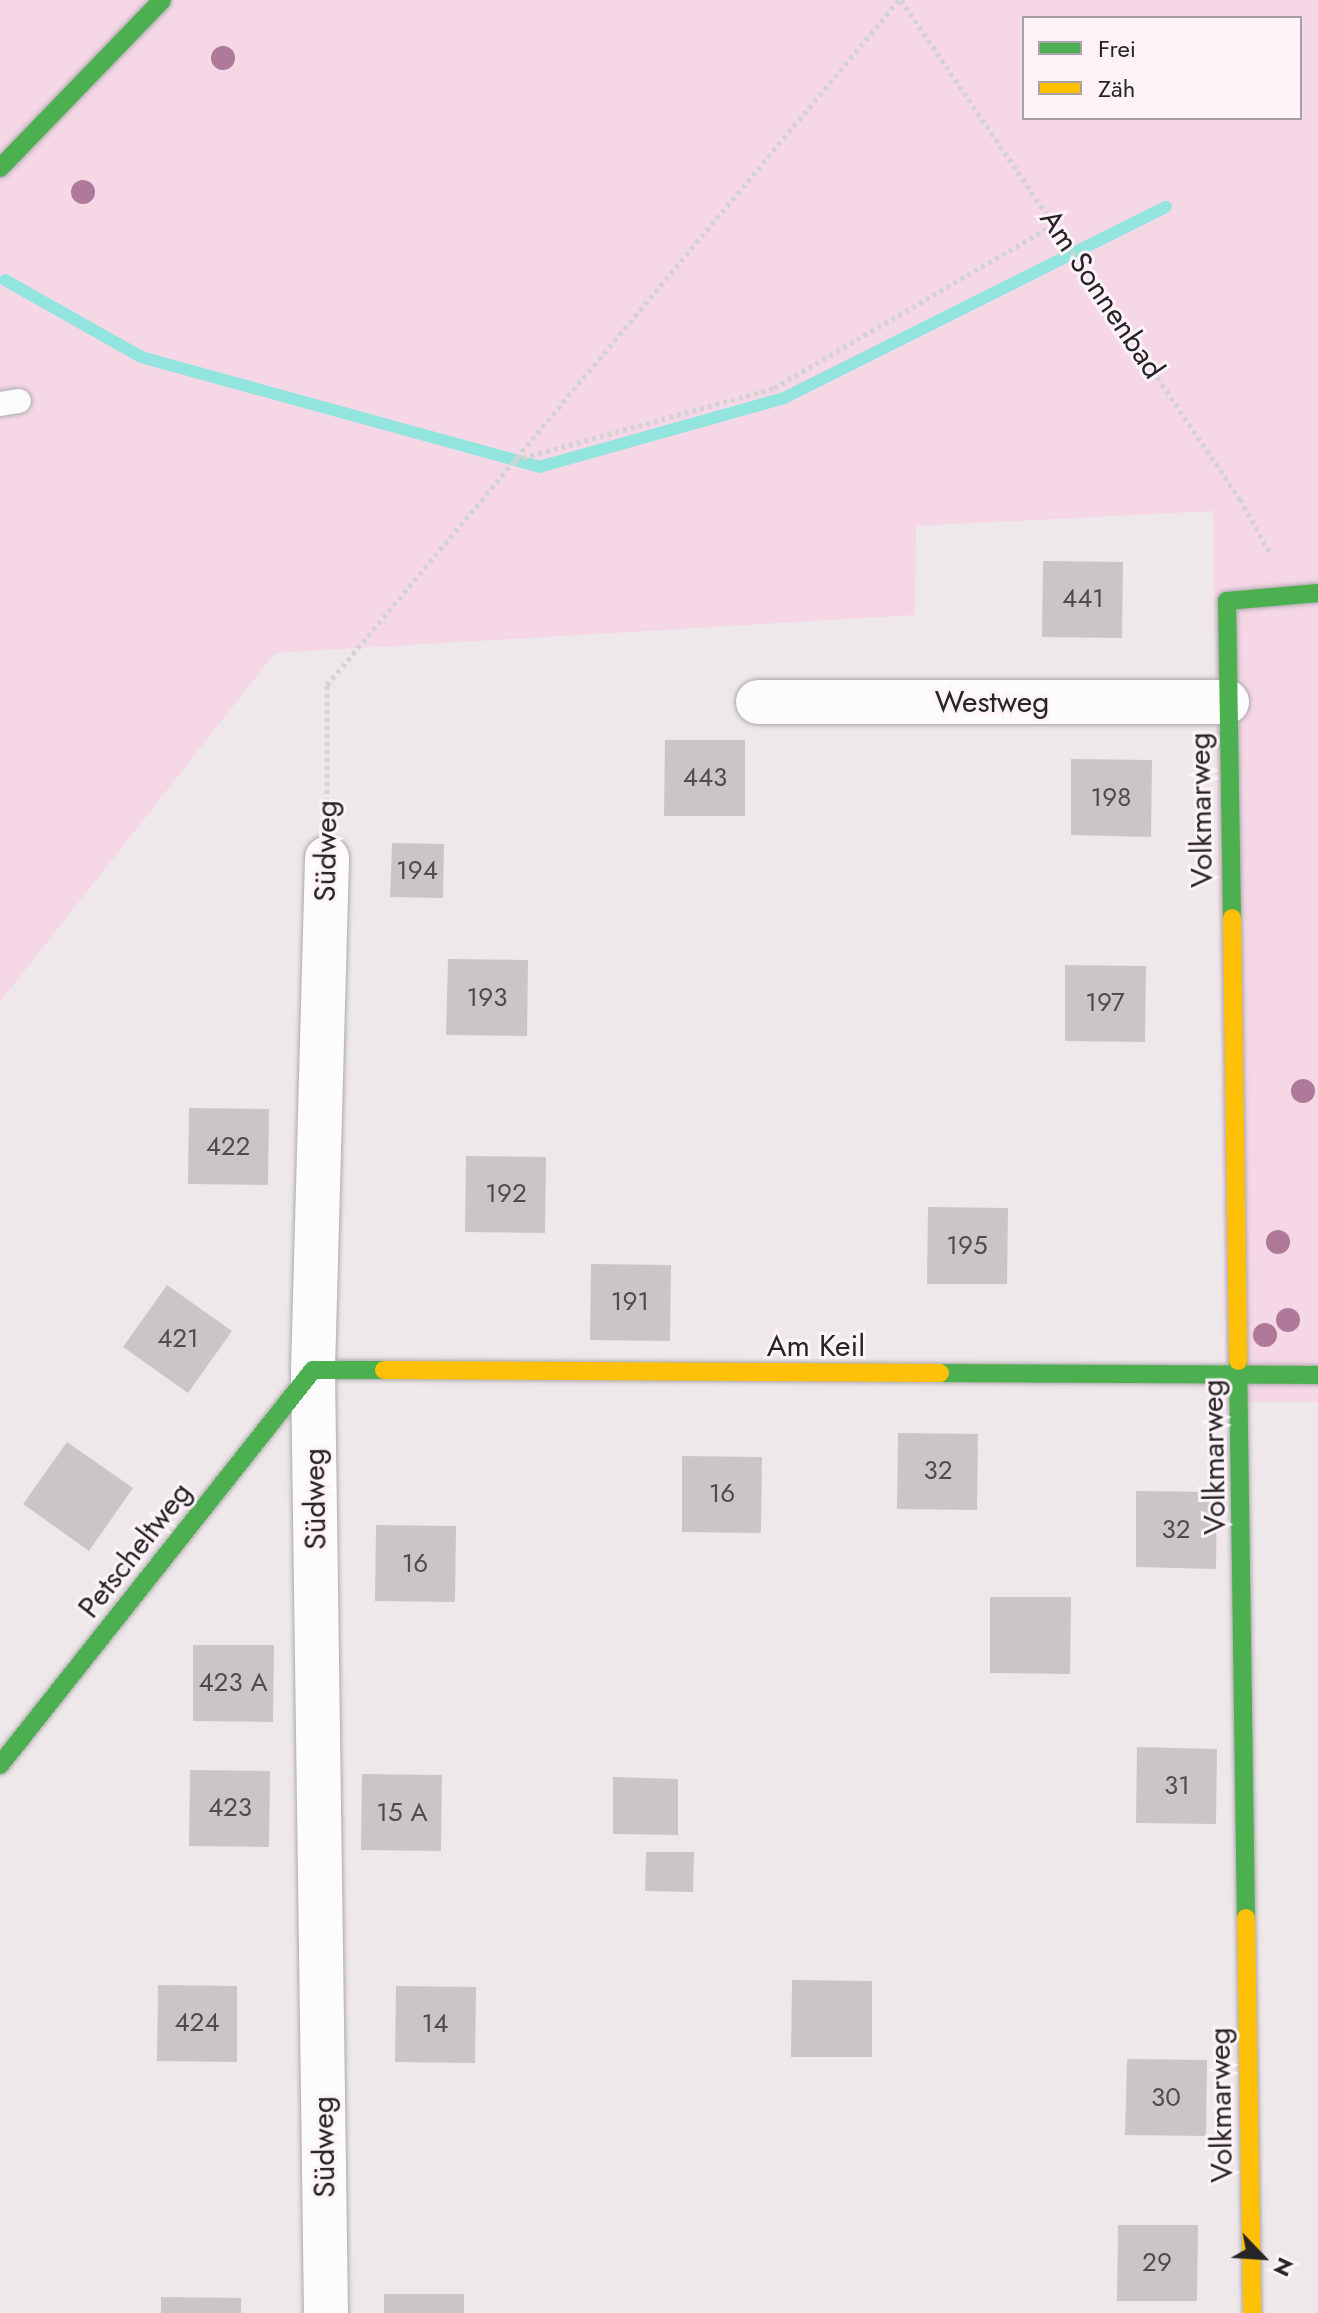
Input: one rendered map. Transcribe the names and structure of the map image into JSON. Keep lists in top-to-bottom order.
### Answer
{
  "streets": {
    "street": [
      "Westweg",
      "Volkmarweg",
      "Südweg",
      "Am Keil",
      "Petscheltweg"
    ],
    "path": ["Am Sonnenbad"]
  },
  "crossings": [
    ["Am Sonnenbad", "Volkmarweg"],
    ["Westweg", "Volkmarweg"],
    ["Volkmarweg", "Am Keil"],
    ["Südweg", "Am Keil"],
    ["Südweg", "Petscheltweg"],
    ["Am Keil", "Petscheltweg"]
  ],
  "house_numbers": [
    "441",
    "443",
    "198",
    "194",
    "193",
    "197",
    "422",
    "192",
    "195",
    "191",
    "421",
    "32",
    "16",
    "32",
    "16",
    "423 A",
    "31",
    "423",
    "15 A",
    "424",
    "14",
    "30",
    "29"
  ],
  "legend": ["Frei", "Zäh"],
  "north": "bottom right"
}
